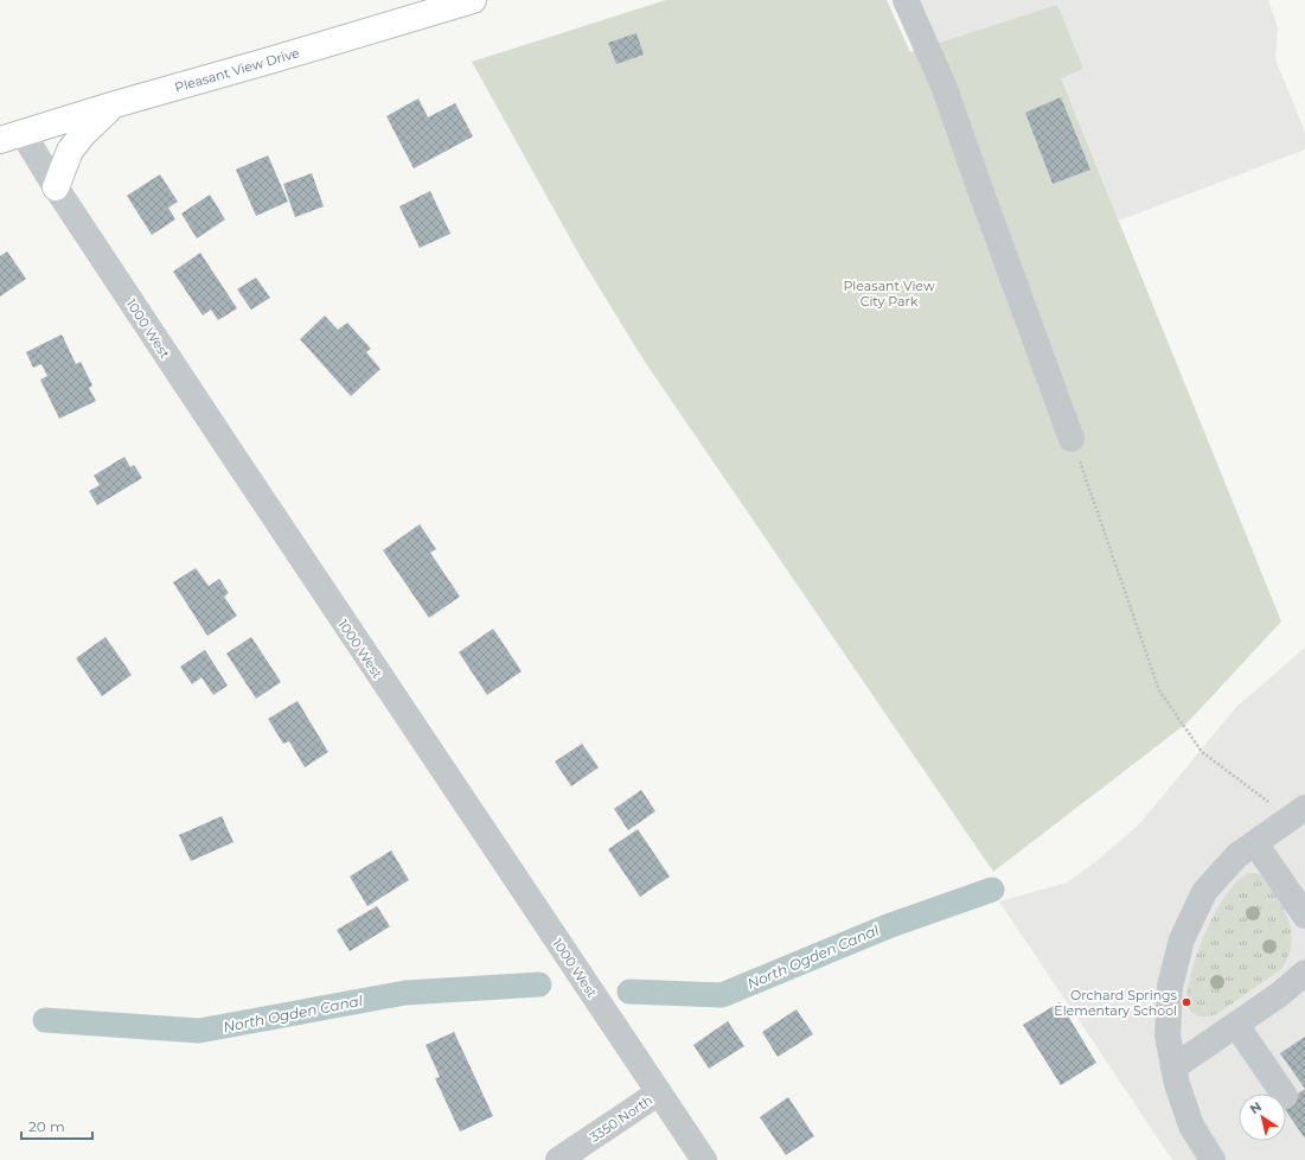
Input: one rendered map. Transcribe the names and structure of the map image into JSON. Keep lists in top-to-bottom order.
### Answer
{
  "streets": {
    "main road": ["Pleasant View Drive"],
    "street": ["1000 West", "3350 North"]
  },
  "crossings": [
    ["Pleasant View Drive", "1000 West"],
    ["1000 West", "3350 North"]
  ],
  "water": ["North Ogden Canal"],
  "parks": ["Pleasant View City Park"],
  "places": ["Orchard Springs Elementary School"],
  "scale_bar": "20 m",
  "north": "top left"
}
